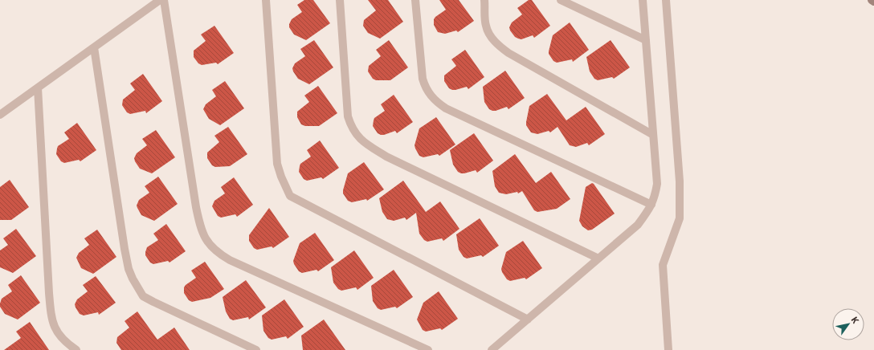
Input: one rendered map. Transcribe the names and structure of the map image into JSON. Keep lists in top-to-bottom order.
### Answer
{
  "north": "top right"
}
